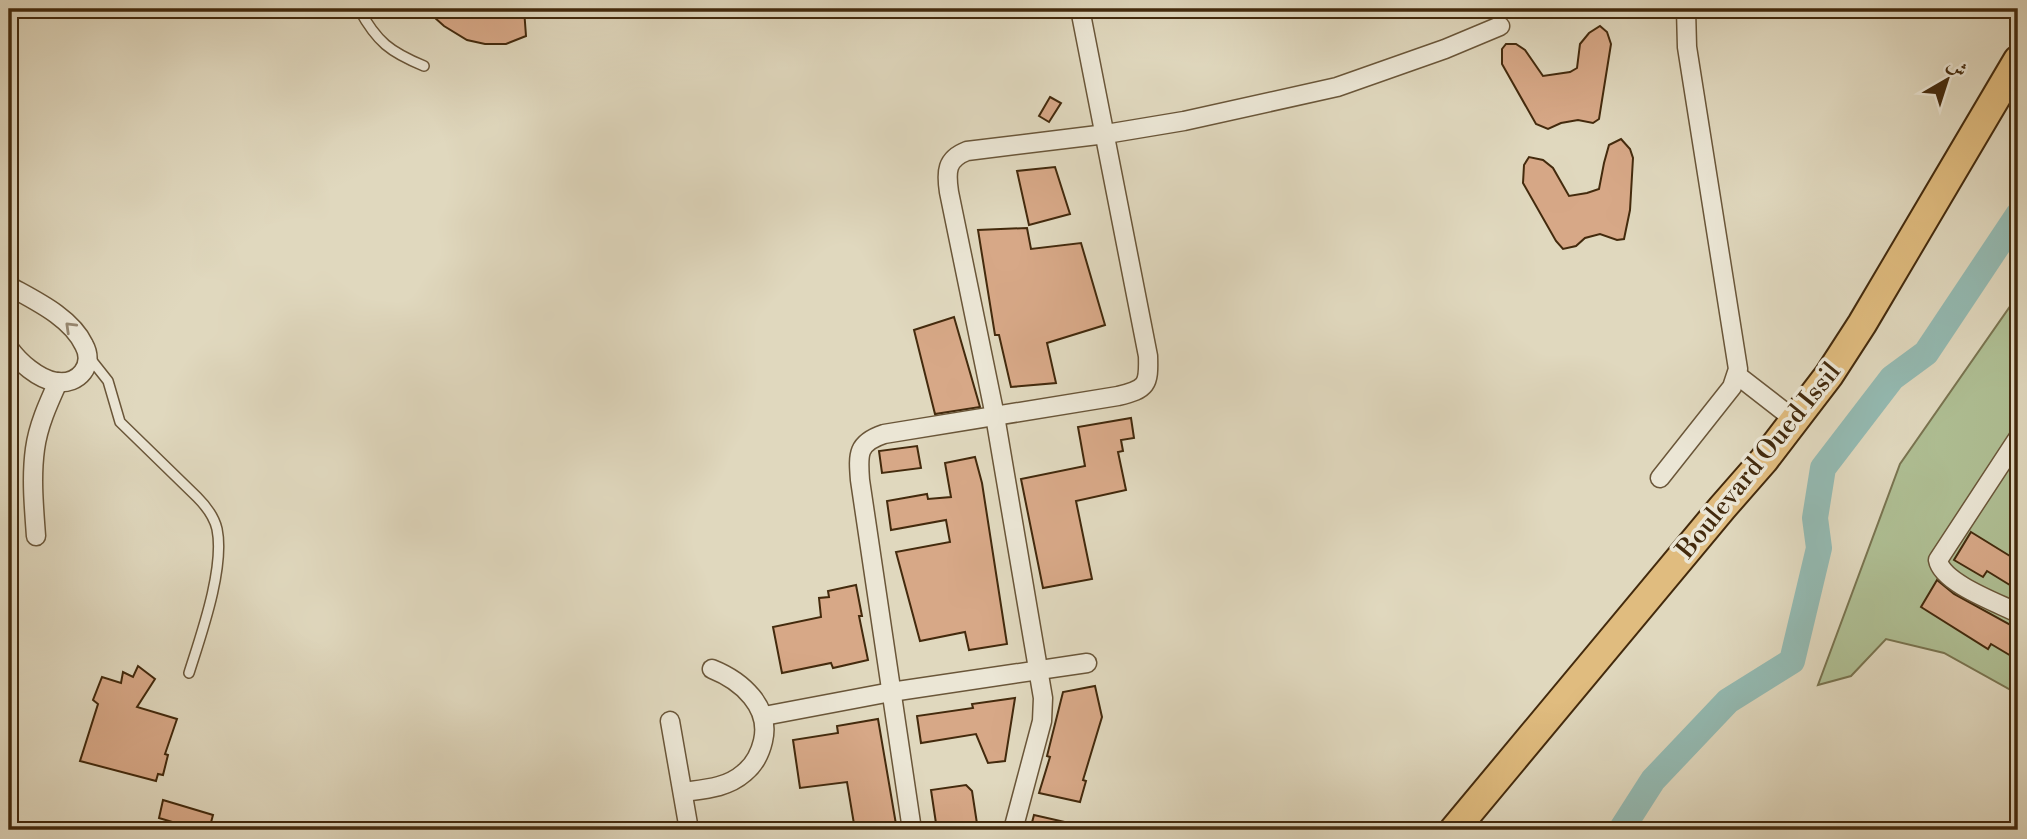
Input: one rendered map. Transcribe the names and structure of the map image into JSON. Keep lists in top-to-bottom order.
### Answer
{
  "streets": {
    "main road": ["Boulevard Oued Issil"]
  },
  "north": "top right"
}
